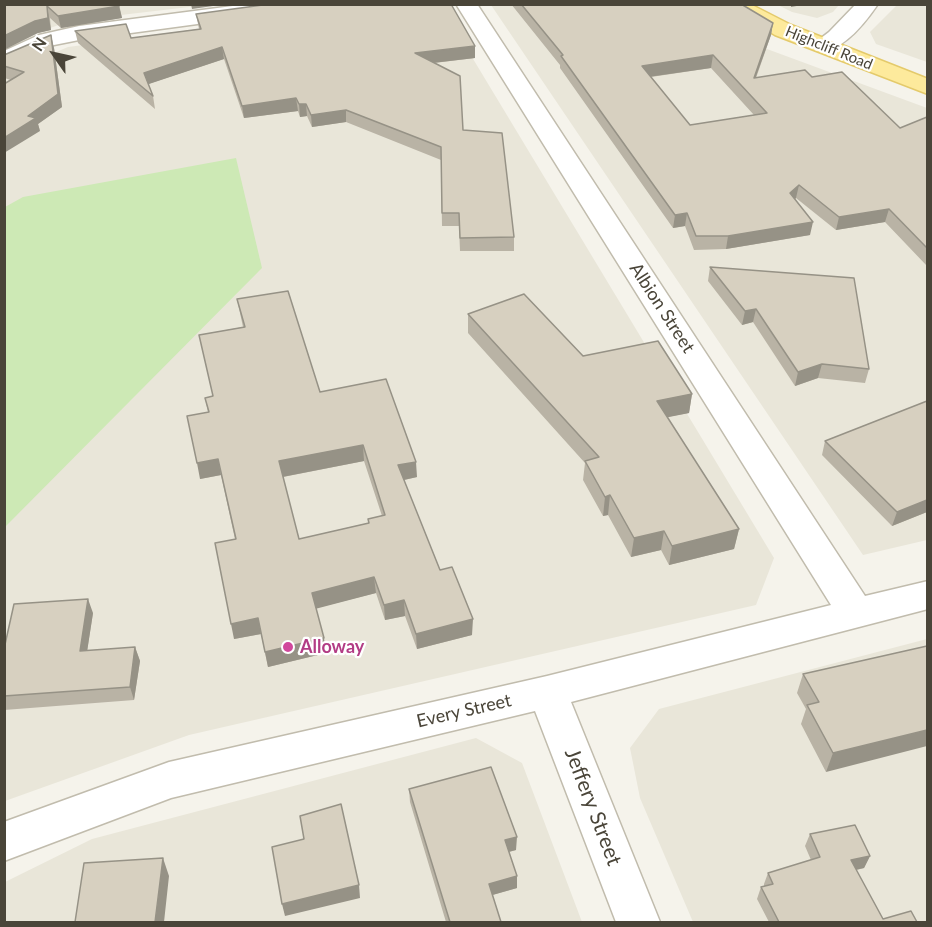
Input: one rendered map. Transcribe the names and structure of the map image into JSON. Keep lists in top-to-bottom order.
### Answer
{
  "streets": {
    "main road": ["Highcliff Road"],
    "street": ["Albion Street", "Every Street", "Jeffery Street"]
  },
  "crossings": [
    ["Albion Street", "Every Street"],
    ["Every Street", "Jeffery Street"]
  ],
  "places": ["Alloway"],
  "north": "top left"
}
